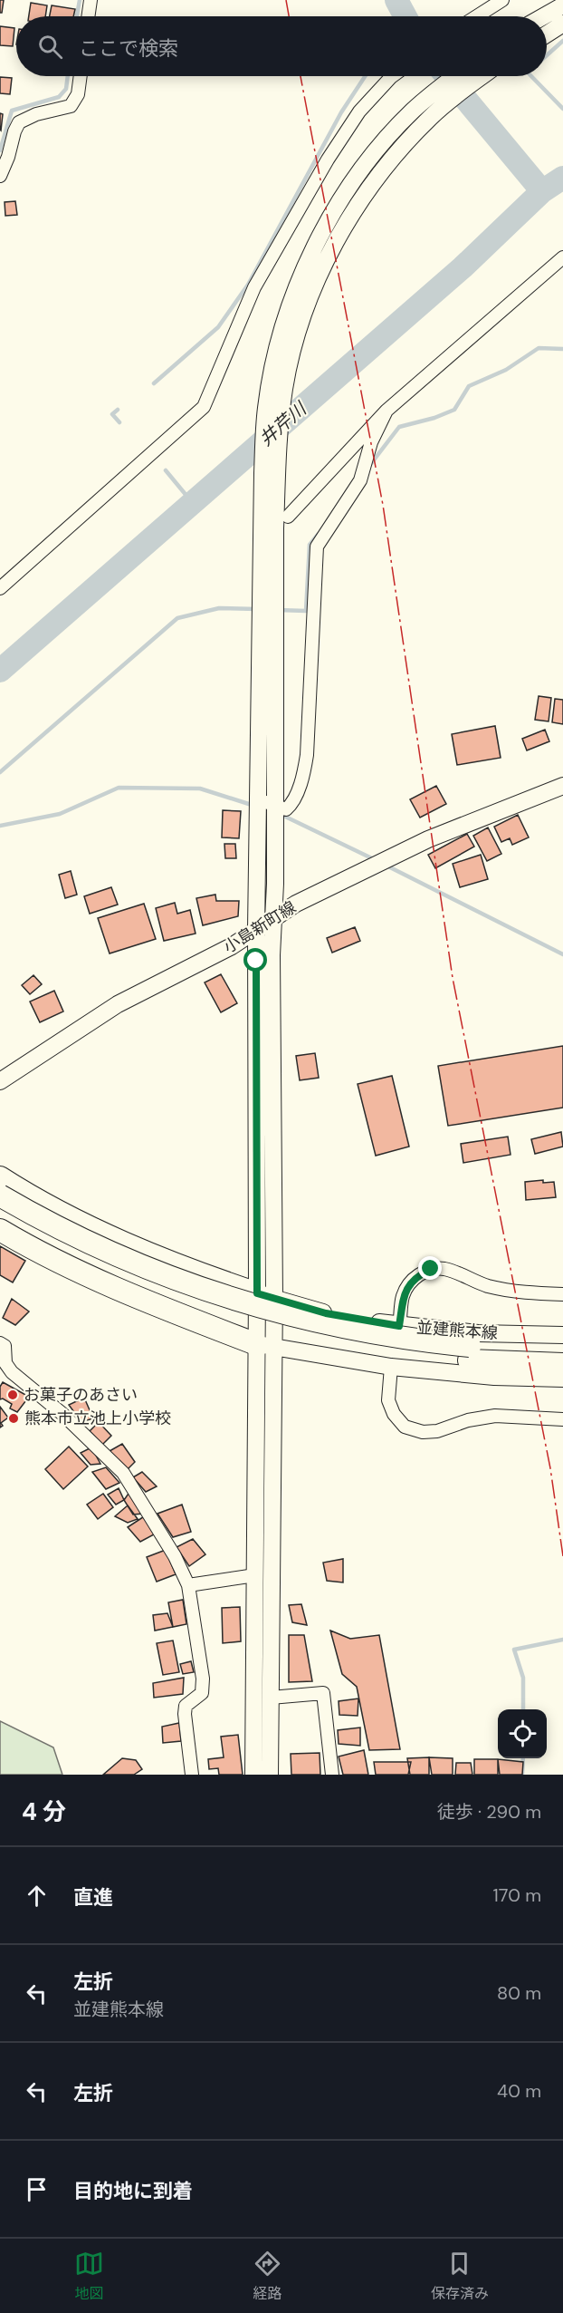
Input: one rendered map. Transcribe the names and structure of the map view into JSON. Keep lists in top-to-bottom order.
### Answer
{
  "streets": {
    "street": ["小島新町線", "並建熊本線"]
  },
  "water": ["井芹川"],
  "places": ["お菓子のあさい", "熊本市立池上小学校"],
  "page": {
    "search": "ここで検索",
    "heading": ["4 分", "徒歩 · 290 m"],
    "list": [
      ["直進", "170 m"],
      ["左折", "並建熊本線", "80 m"],
      ["左折", "40 m"],
      "目的地に到着"
    ],
    "nav": ["地図", "経路", "保存済み"]
  }
}
